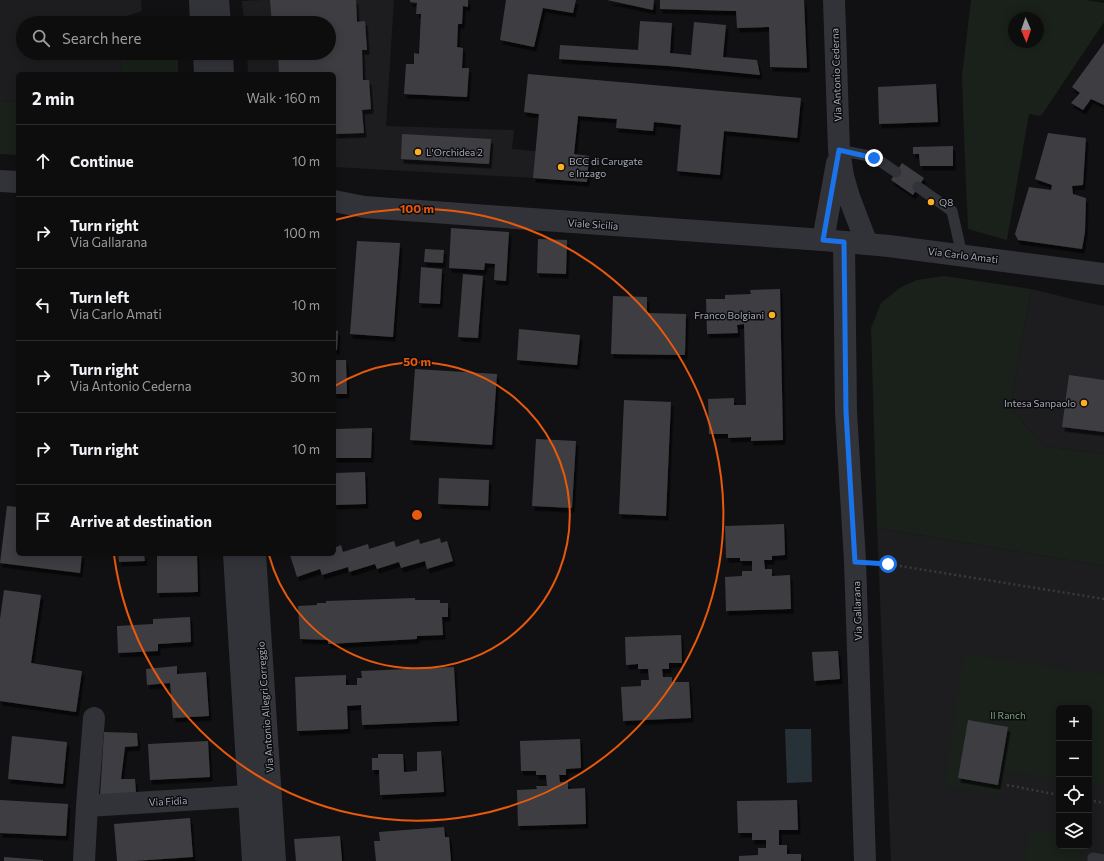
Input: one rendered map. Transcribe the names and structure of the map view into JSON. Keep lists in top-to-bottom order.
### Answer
{
  "streets": {
    "street": [
      "Via Antonio Cederna",
      "Viale Sicilia",
      "Via Carlo Amati",
      "Via Gallarana",
      "Via Antonio Allegri Correggio",
      "Via Fidia"
    ]
  },
  "crossings": [
    ["Via Antonio Cederna", "Viale Sicilia"],
    ["Via Antonio Cederna", "Via Carlo Amati"],
    ["Via Antonio Cederna", "Via Gallarana"],
    ["Viale Sicilia", "Via Carlo Amati"],
    ["Viale Sicilia", "Via Gallarana"],
    ["Via Carlo Amati", "Via Gallarana"]
  ],
  "parks": ["Il Ranch"],
  "places": [
    "L'Orchidea 2",
    "BCC di Carugate e Inzago",
    "Q8",
    "Franco Bolgiani",
    "Intesa Sanpaolo"
  ],
  "north": "bottom",
  "page": {
    "search": "Search here",
    "heading": ["2 min", "Walk · 160 m"],
    "list": [
      ["Continue", "10 m"],
      ["Turn right", "Via Gallarana", "100 m"],
      ["Turn left", "Via Carlo Amati", "10 m"],
      ["Turn right", "Via Antonio Cederna", "30 m"],
      ["Turn right", "10 m"],
      "Arrive at destination"
    ],
    "map_buttons": ["+", "−"]
  },
  "rings": ["100 m", "50 m"]
}
